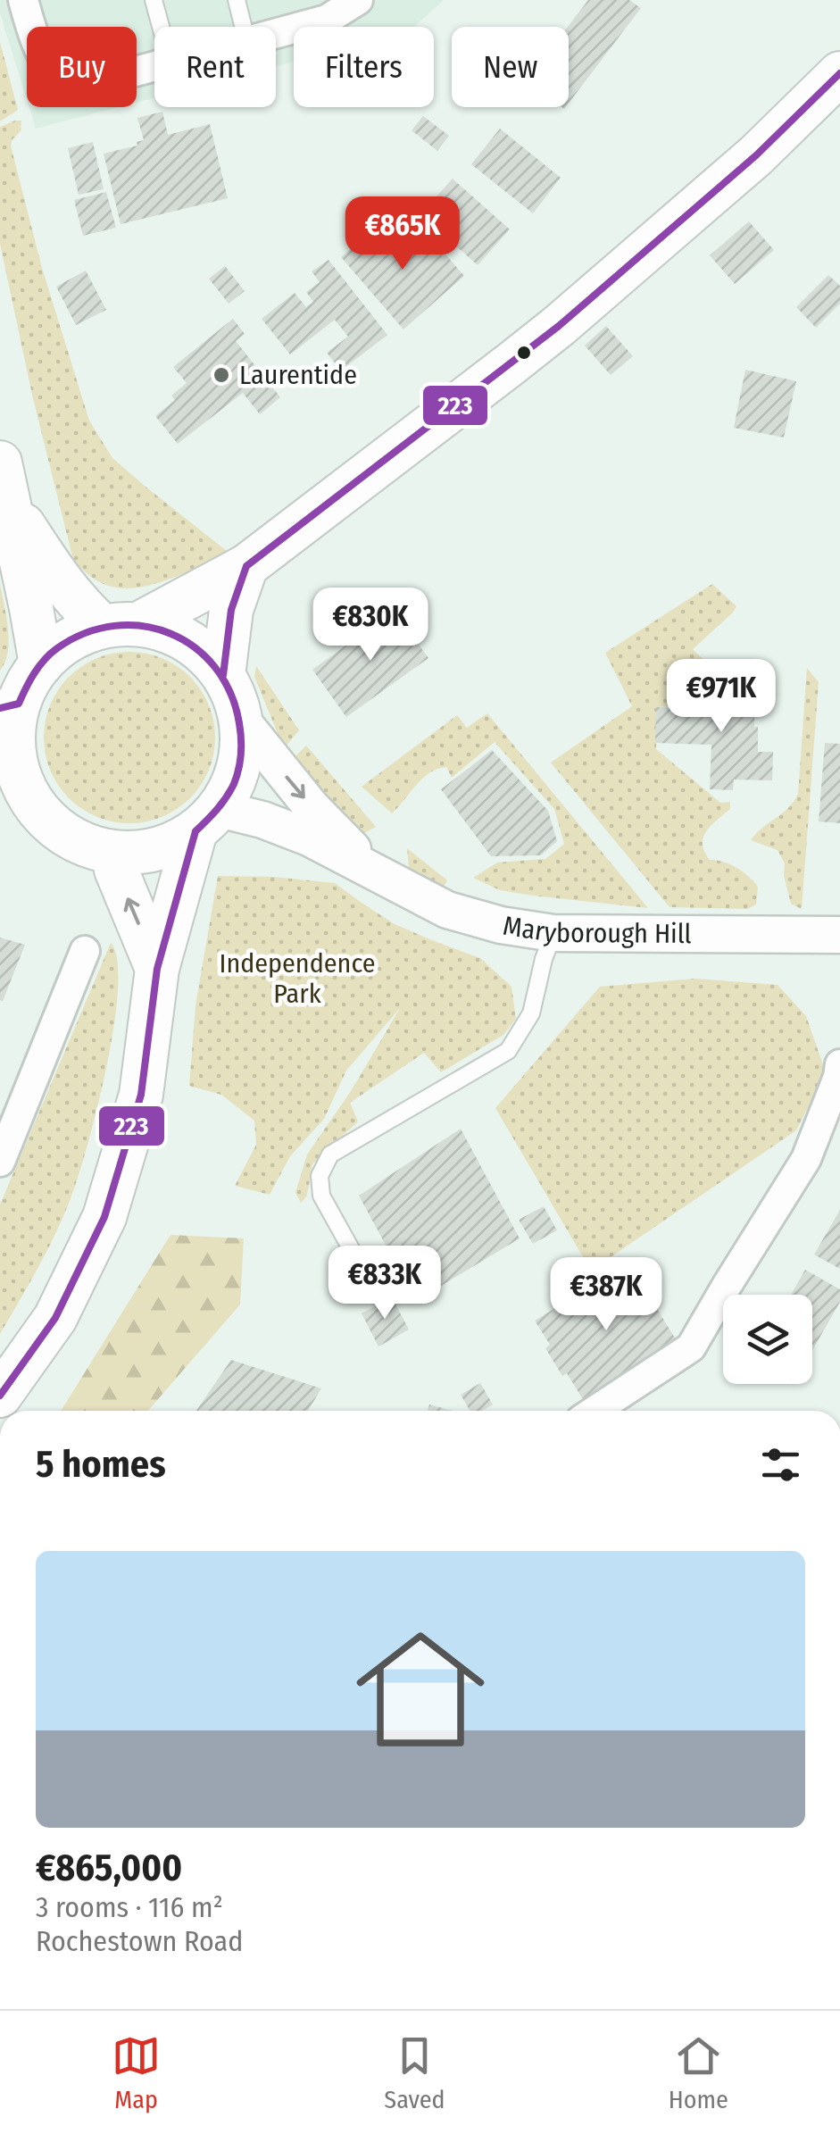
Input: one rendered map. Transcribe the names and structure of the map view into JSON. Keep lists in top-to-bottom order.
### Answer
{
  "streets": {
    "street": ["Maryborough Hill"]
  },
  "parks": ["Independence Park"],
  "places": ["Laurentide"],
  "lines": ["transit line 223"],
  "page": {
    "chip": [
      "Buy",
      "Rent",
      "Filters",
      "New"
    ],
    "price": [
      "€865K",
      "€830K",
      "€971K",
      "€833K",
      "€387K"
    ],
    "heading": "5 homes",
    "list": [
      {
        "name": "€865,000",
        "note": "3 rooms · 116 m² · Rochestown Road"
      }
    ],
    "tabs": ["Map", "Saved", "Home"]
  }
}
